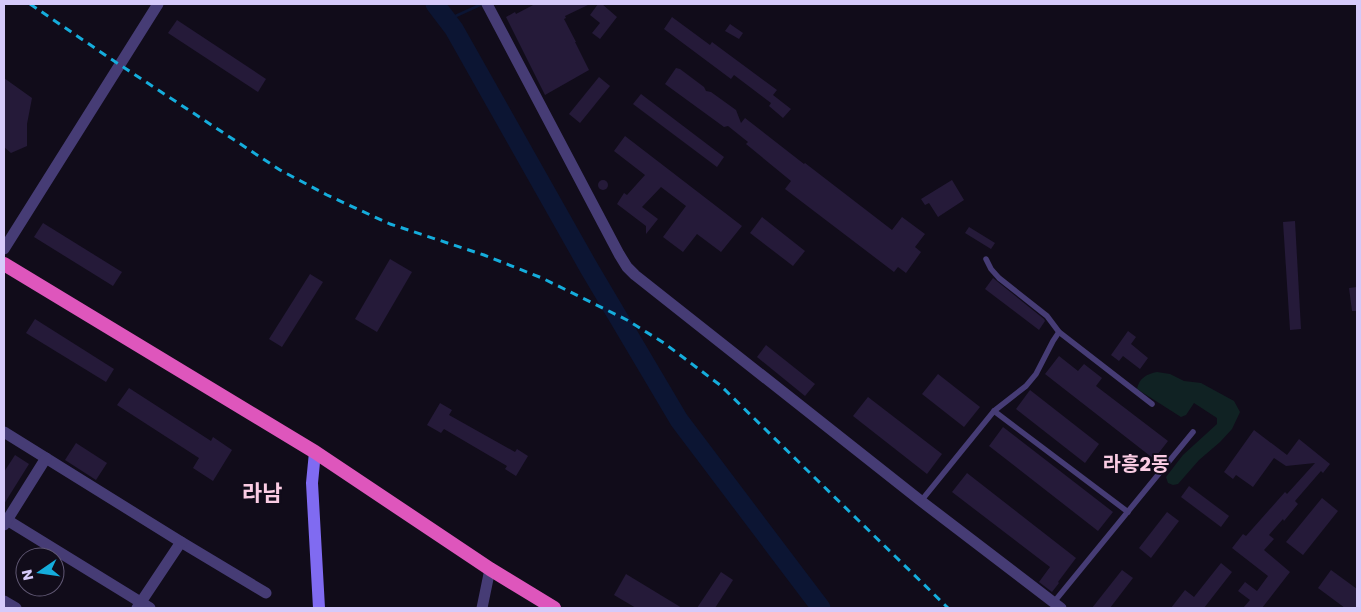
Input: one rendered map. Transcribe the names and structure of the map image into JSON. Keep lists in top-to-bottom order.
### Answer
{
  "districts": ["라흥2동", "라남"],
  "north": "left"
}
